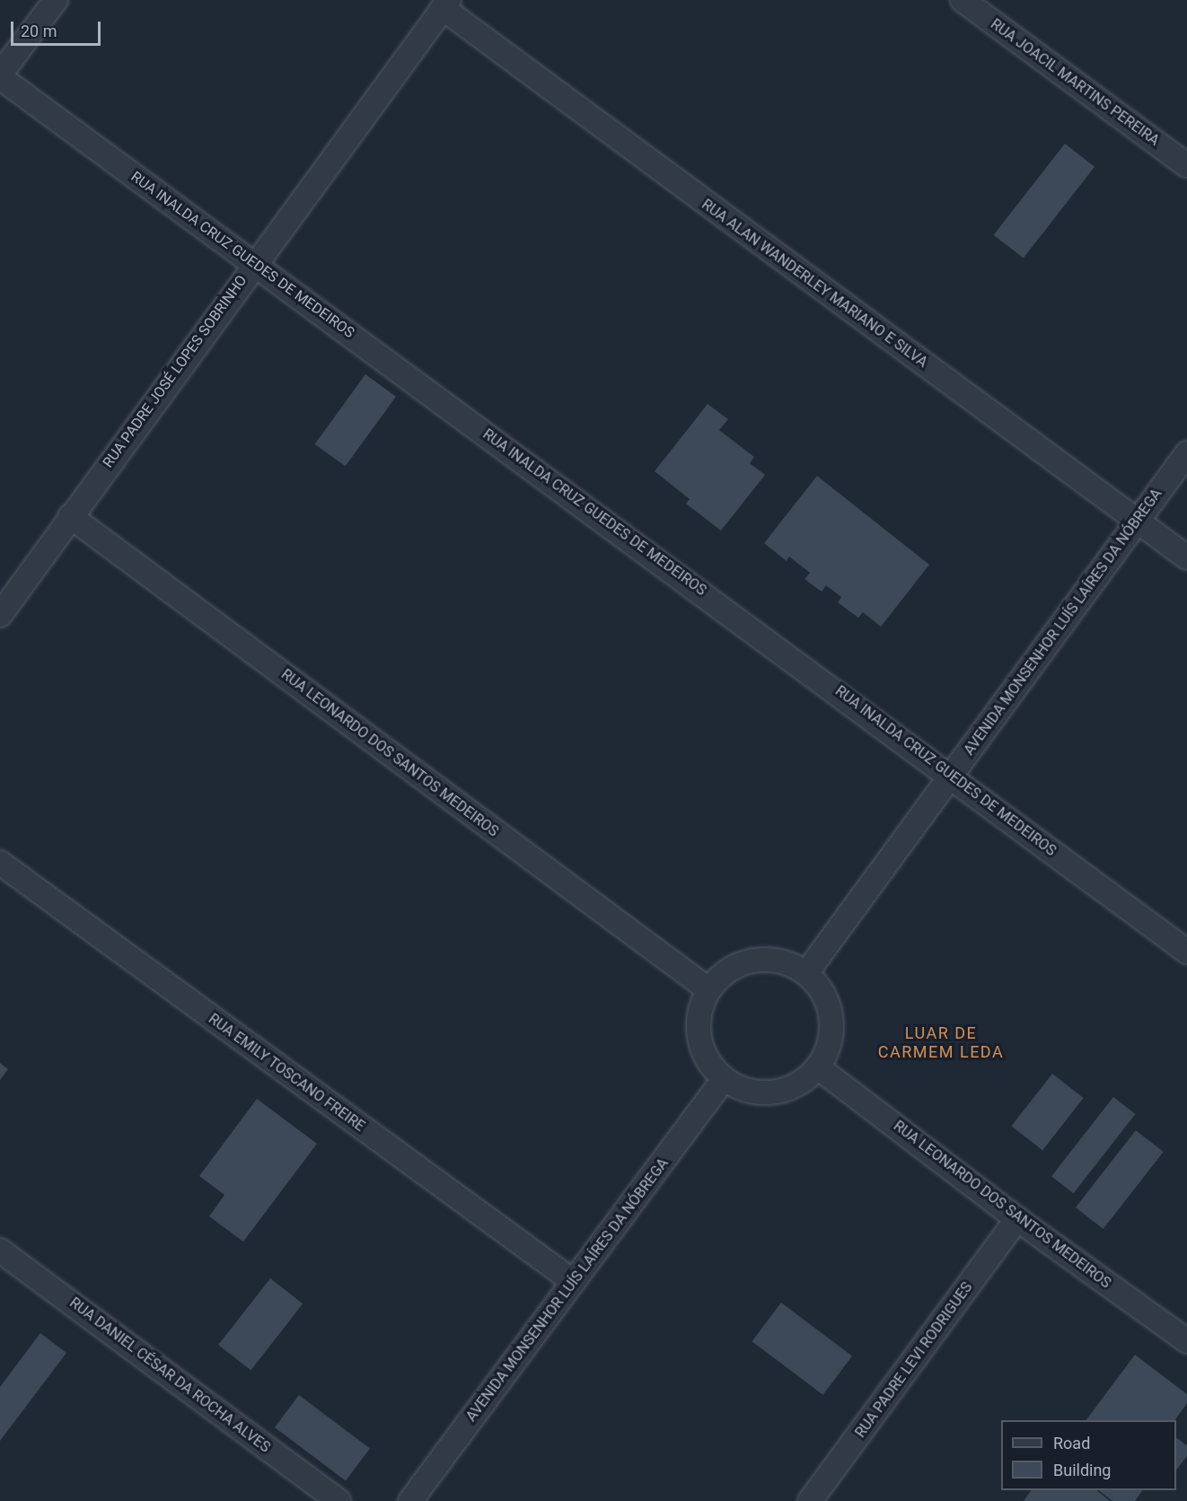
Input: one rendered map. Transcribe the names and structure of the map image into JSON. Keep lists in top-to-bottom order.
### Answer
{
  "streets": {
    "street": [
      "RUA JOACIL MARTINS PEREIRA",
      "RUA INALDA CRUZ GUEDES DE MEDEIROS",
      "RUA ALAN WANDERLEY MARIANO E SILVA",
      "RUA PADRE JOSÉ LOPES SOBRINHO",
      "AVENIDA MONSENHOR LUÍS LAÍRES DA NÓBREGA",
      "RUA LEONARDO DOS SANTOS MEDEIROS",
      "RUA EMILY TOSCANO FREIRE",
      "RUA PADRE LEVI RODRIGUES",
      "RUA DANIEL CÉSAR DA ROCHA ALVES"
    ]
  },
  "crossings": [
    ["RUA INALDA CRUZ GUEDES DE MEDEIROS", "RUA PADRE JOSÉ LOPES SOBRINHO"],
    ["RUA INALDA CRUZ GUEDES DE MEDEIROS", "AVENIDA MONSENHOR LUÍS LAÍRES DA NÓBREGA"],
    ["RUA ALAN WANDERLEY MARIANO E SILVA", "RUA PADRE JOSÉ LOPES SOBRINHO"],
    ["RUA ALAN WANDERLEY MARIANO E SILVA", "AVENIDA MONSENHOR LUÍS LAÍRES DA NÓBREGA"],
    ["RUA PADRE JOSÉ LOPES SOBRINHO", "RUA LEONARDO DOS SANTOS MEDEIROS"],
    ["AVENIDA MONSENHOR LUÍS LAÍRES DA NÓBREGA", "RUA LEONARDO DOS SANTOS MEDEIROS"],
    ["AVENIDA MONSENHOR LUÍS LAÍRES DA NÓBREGA", "RUA EMILY TOSCANO FREIRE"],
    ["RUA LEONARDO DOS SANTOS MEDEIROS", "RUA PADRE LEVI RODRIGUES"]
  ],
  "districts": ["LUAR DE CARMEM LEDA"],
  "legend": ["Road", "Building"],
  "scale_bar": "20 m"
}
